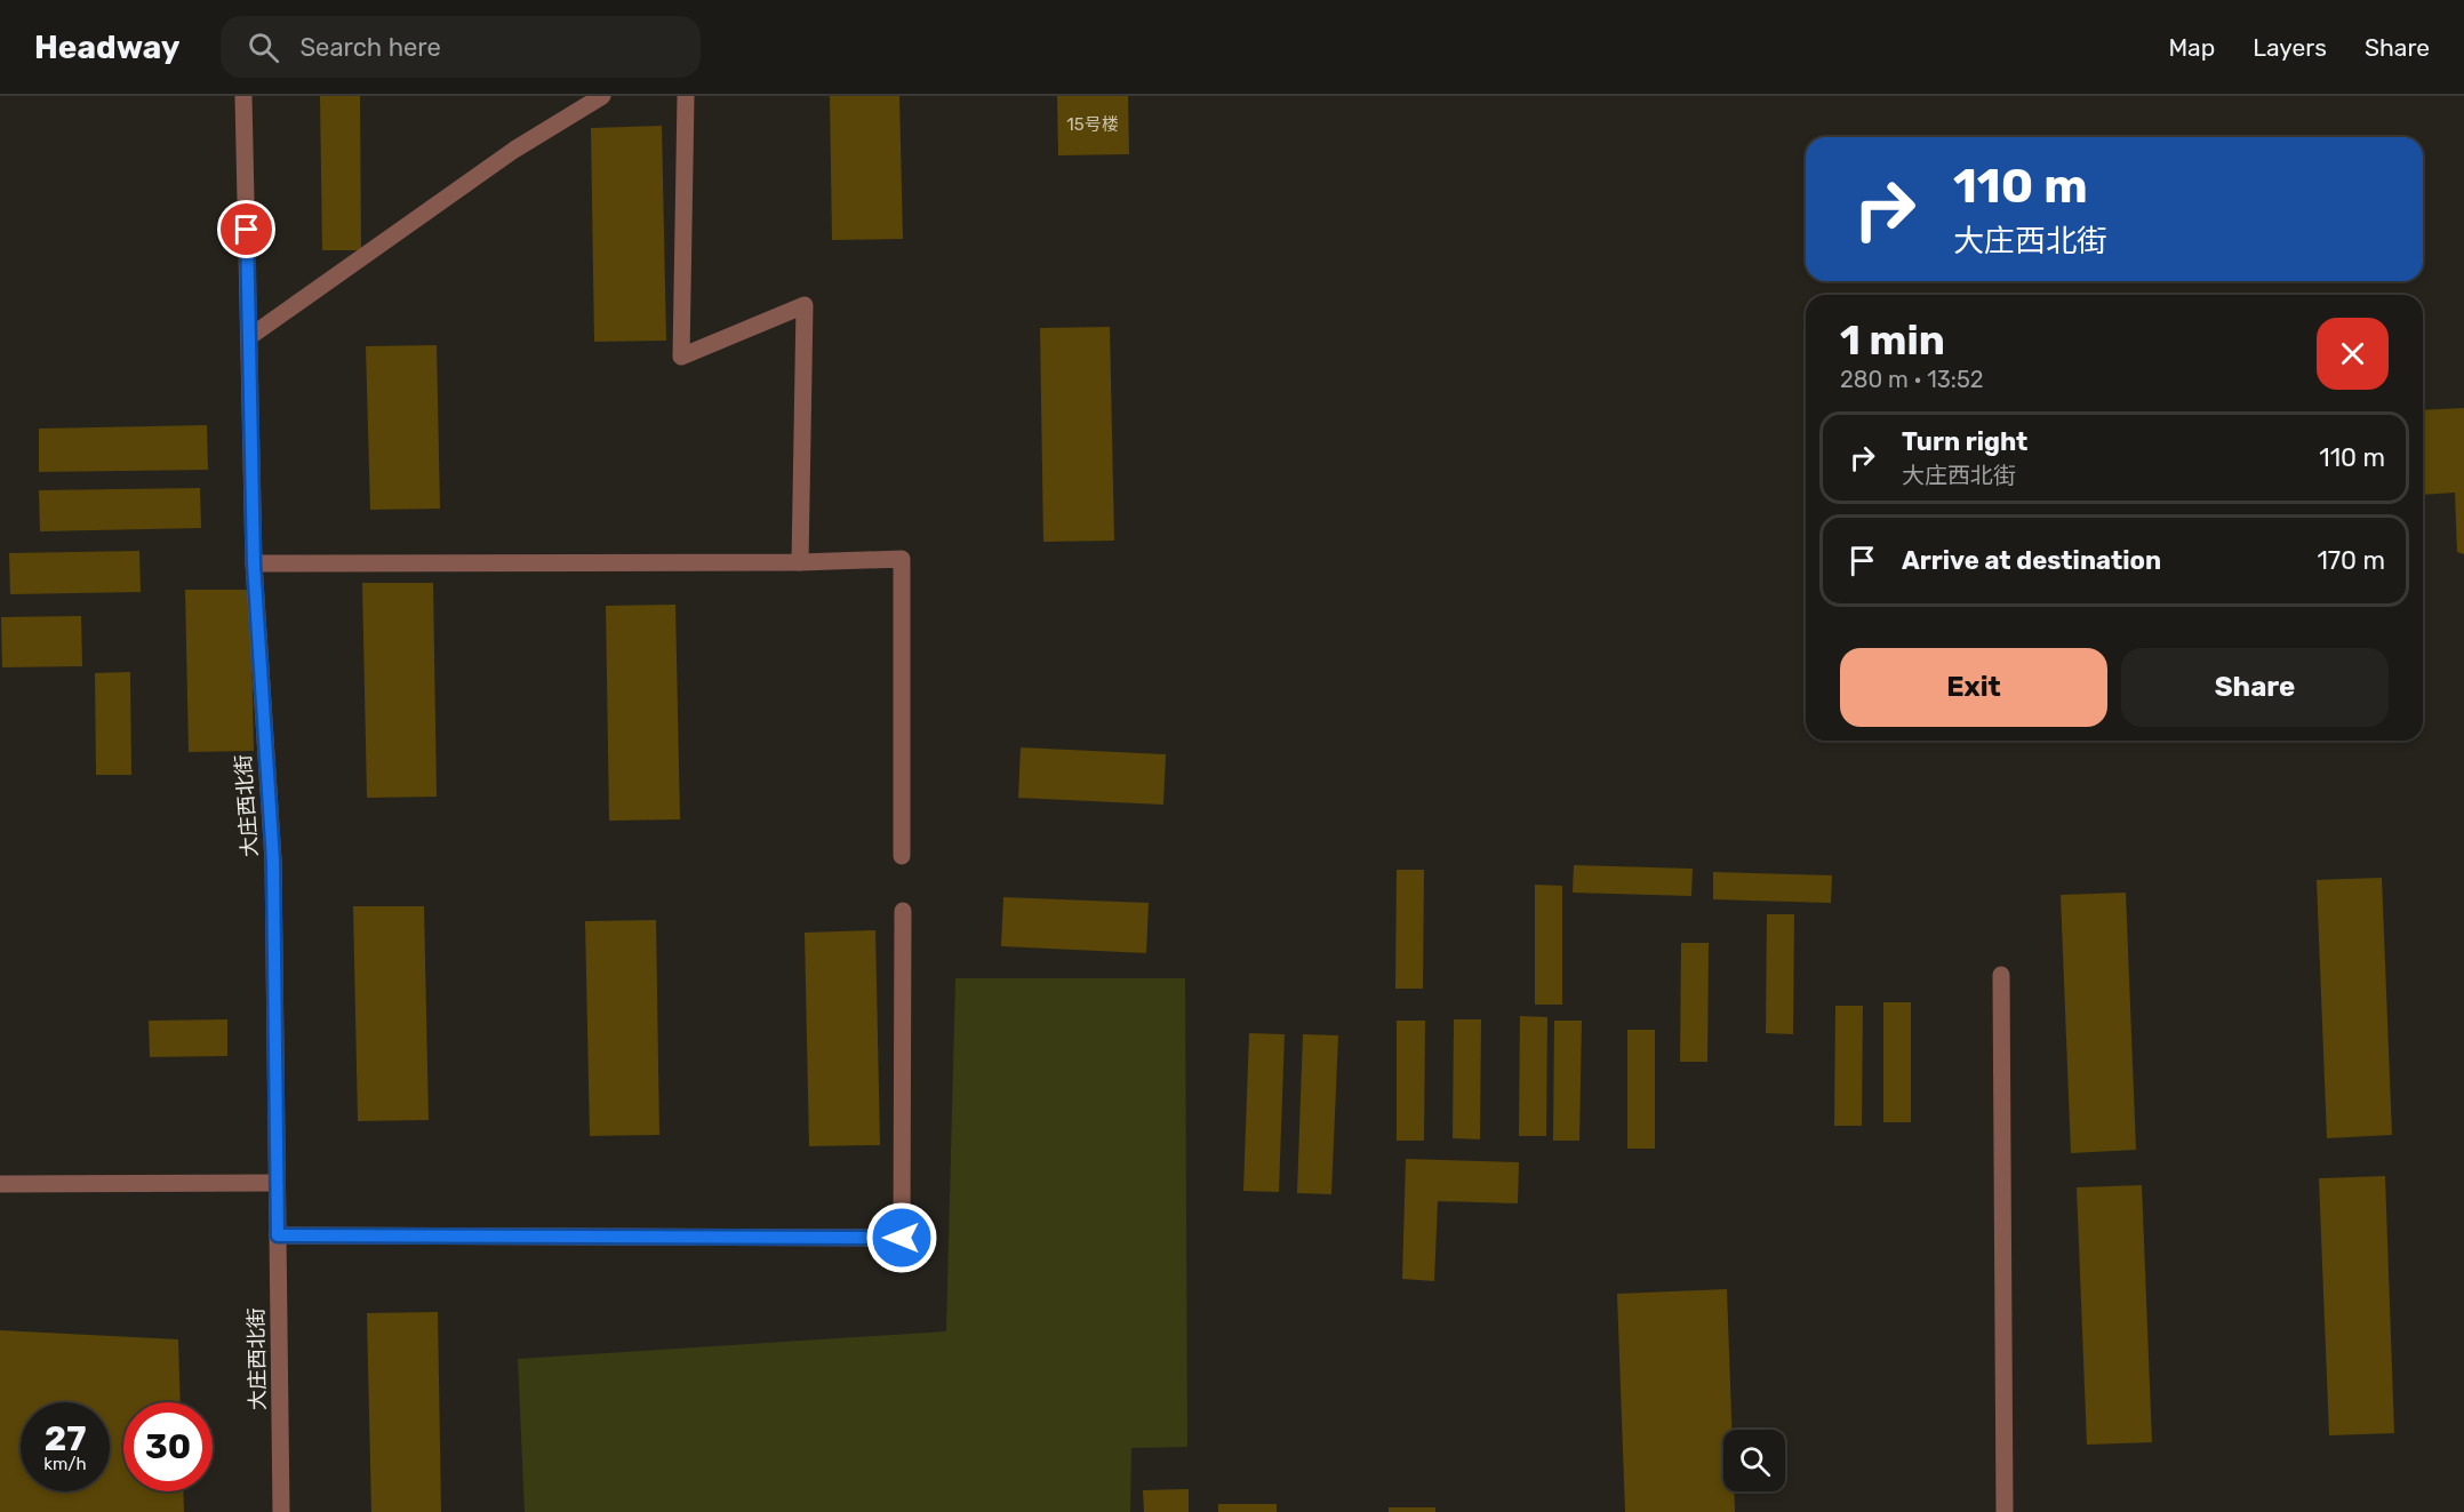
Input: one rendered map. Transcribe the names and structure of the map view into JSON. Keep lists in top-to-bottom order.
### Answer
{
  "streets": {
    "street": ["大庄西北街"]
  },
  "house_numbers": ["15号楼"],
  "page": {
    "header": "Headway",
    "search": "Search here",
    "nav": ["Map", "Layers", "Share"],
    "turn": ["110 m", "大庄西北街"],
    "heading": ["1 min", "280 m · 13:52"],
    "list": [
      {
        "name": "Turn right",
        "note": "大庄西北街",
        "value": "110 m"
      },
      {
        "name": "Arrive at destination",
        "value": "170 m"
      }
    ],
    "buttons": ["Exit", "Share"],
    "speed": "27 km/h",
    "limit": "30"
  }
}
